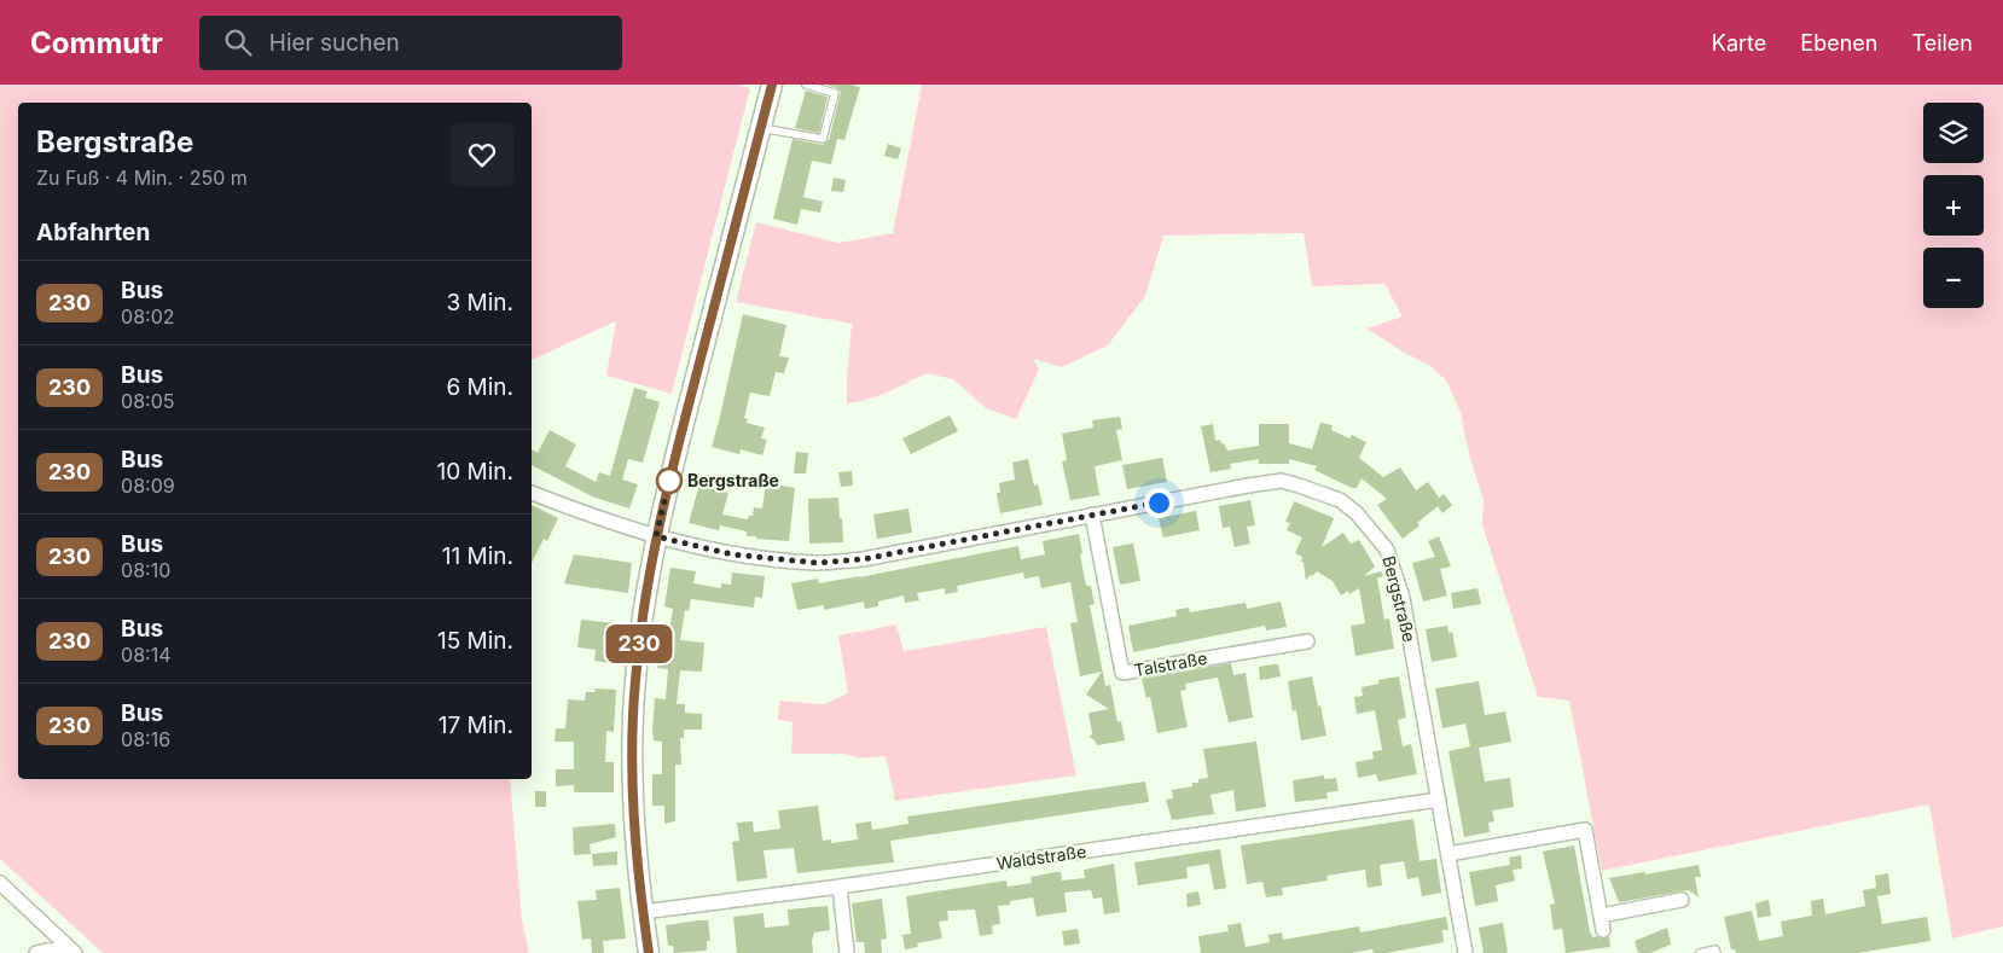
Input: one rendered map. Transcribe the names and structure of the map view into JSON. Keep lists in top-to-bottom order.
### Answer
{
  "streets": {
    "street": ["Bergstraße", "Talstraße", "Waldstraße"]
  },
  "crossings": [
    ["Bergstraße", "Talstraße"],
    ["Bergstraße", "Waldstraße"]
  ],
  "places": ["Bergstraße"],
  "lines": ["bus line 230"],
  "page": {
    "header": "Commutr",
    "search": "Hier suchen",
    "nav": ["Karte", "Ebenen", "Teilen"],
    "on_map": "230",
    "map_buttons": ["+", "−"],
    "heading": [
      ["Bergstraße", "Zu Fuß · 4 Min. · 250 m"],
      "Abfahrten"
    ],
    "list": [
      {
        "mark": "230",
        "name": "Bus",
        "note": "08:02",
        "value": "3 Min."
      },
      {
        "mark": "230",
        "name": "Bus",
        "note": "08:05",
        "value": "6 Min."
      },
      {
        "mark": "230",
        "name": "Bus",
        "note": "08:09",
        "value": "10 Min."
      },
      {
        "mark": "230",
        "name": "Bus",
        "note": "08:10",
        "value": "11 Min."
      },
      {
        "mark": "230",
        "name": "Bus",
        "note": "08:14",
        "value": "15 Min."
      },
      {
        "mark": "230",
        "name": "Bus",
        "note": "08:16",
        "value": "17 Min."
      }
    ]
  }
}
